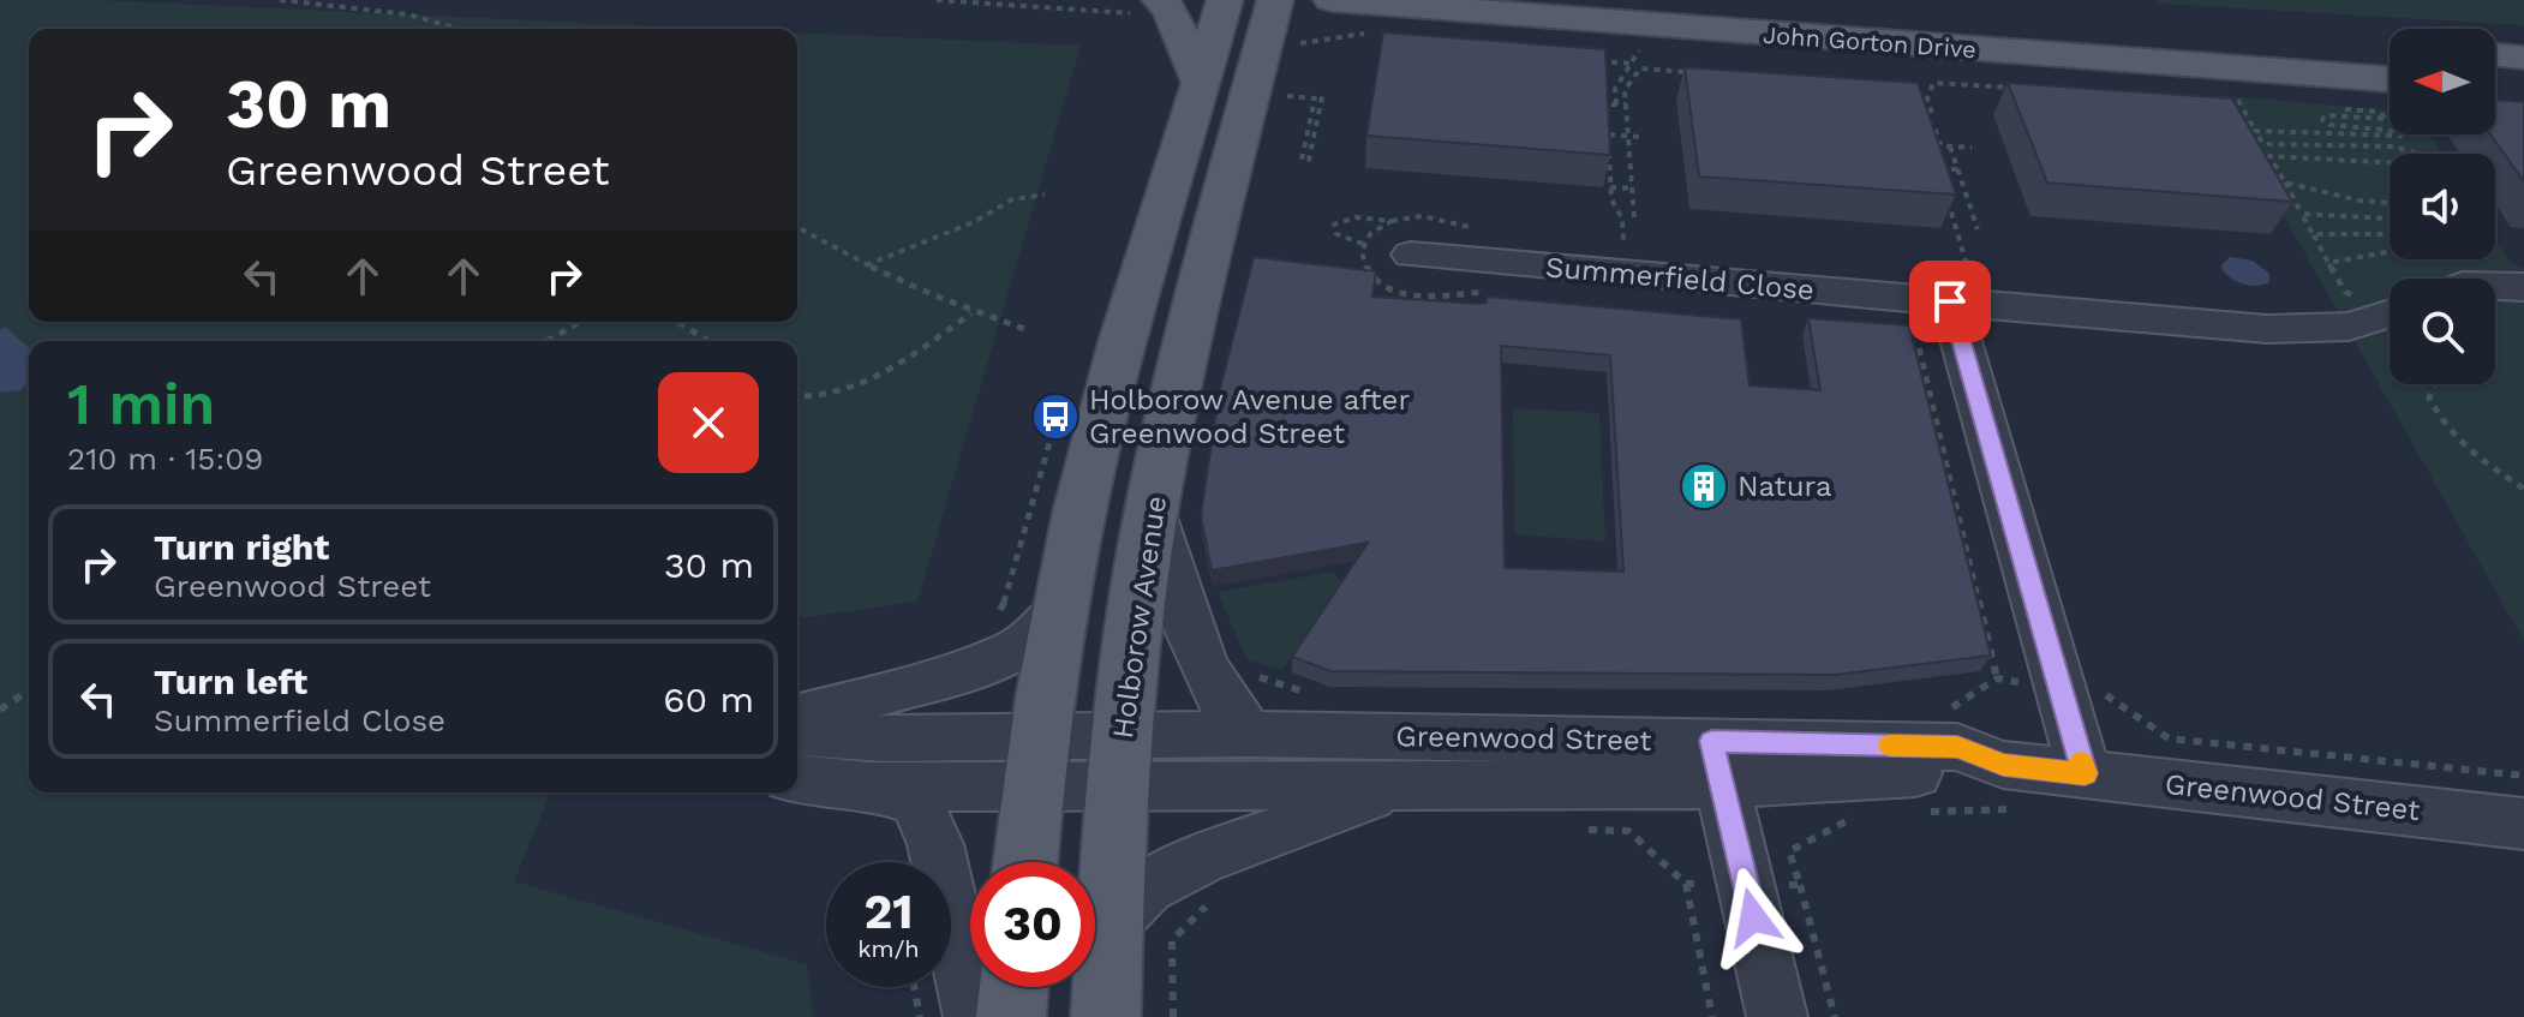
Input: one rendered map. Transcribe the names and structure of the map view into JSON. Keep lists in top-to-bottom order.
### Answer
{
  "streets": {
    "main road": ["John Gorton Drive", "Holborow Avenue"],
    "street": ["Summerfield Close", "Greenwood Street"]
  },
  "crossings": [
    ["Holborow Avenue", "Greenwood Street"]
  ],
  "places": {
    "bus stop": ["Holborow Avenue after Greenwood Street"],
    "building": ["Natura"]
  },
  "north": "left",
  "page": {
    "turn": ["30 m", "Greenwood Street"],
    "heading": ["1 min", "210 m · 15:09"],
    "list": [
      {
        "name": "Turn right",
        "note": "Greenwood Street",
        "value": "30 m"
      },
      {
        "name": "Turn left",
        "note": "Summerfield Close",
        "value": "60 m"
      }
    ],
    "speed": "21 km/h",
    "limit": "30"
  }
}
